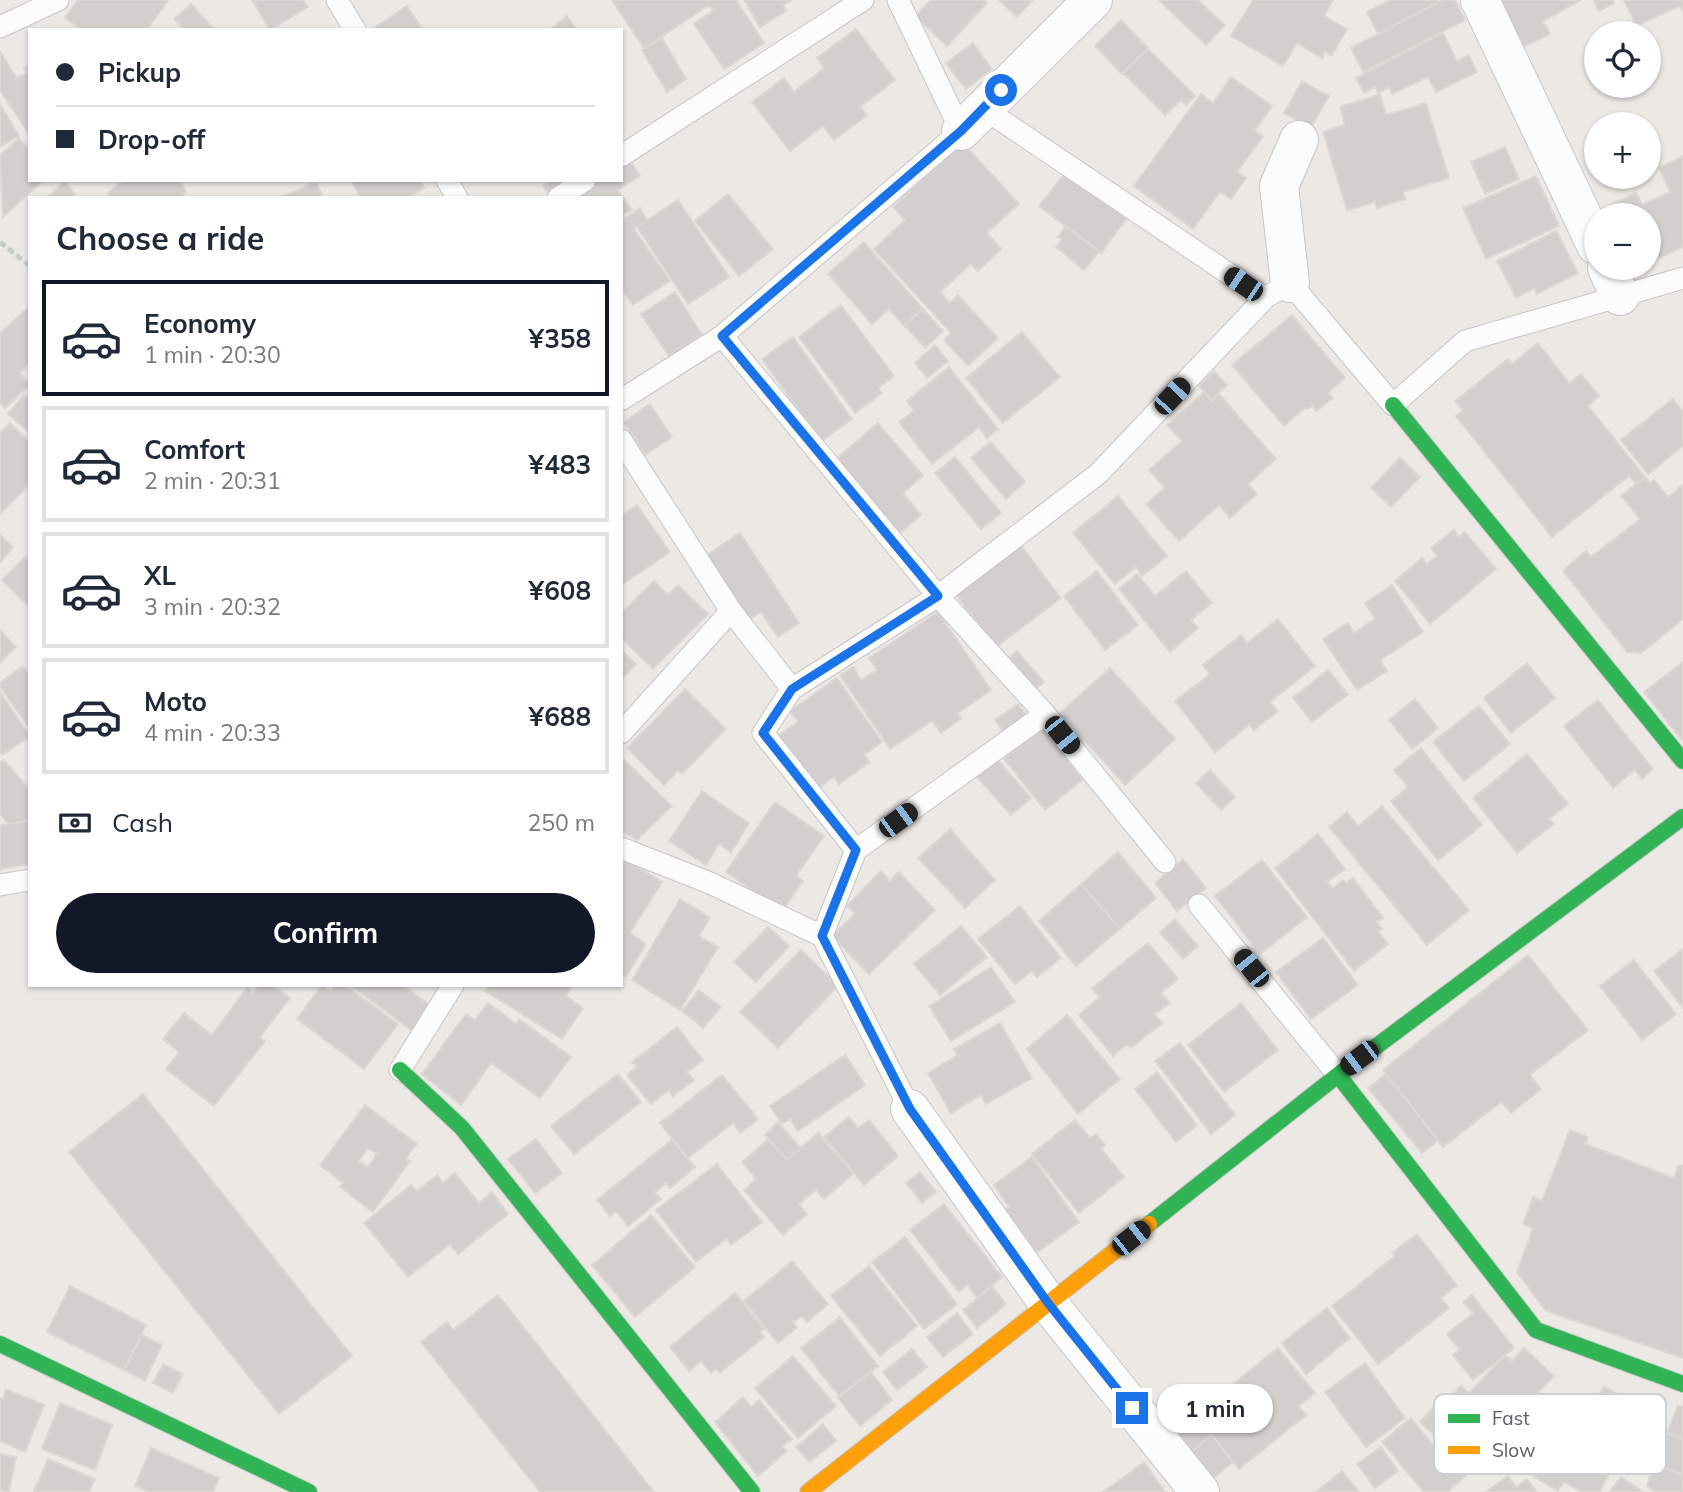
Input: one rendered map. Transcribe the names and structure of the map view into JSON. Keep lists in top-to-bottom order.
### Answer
{
  "legend": ["Fast", "Slow"],
  "page": {
    "map_buttons": ["+", "−"],
    "banner": ["Pickup", "Drop-off"],
    "heading": "Choose a ride",
    "list": [
      {
        "name": "Economy",
        "note": "1 min · 20:30",
        "value": "¥358"
      },
      {
        "name": "Comfort",
        "note": "2 min · 20:31",
        "value": "¥483"
      },
      {
        "name": "XL",
        "note": "3 min · 20:32",
        "value": "¥608"
      },
      {
        "name": "Moto",
        "note": "4 min · 20:33",
        "value": "¥688"
      }
    ],
    "pay": ["Cash", "250 m"],
    "buttons": "Confirm",
    "bubble": "1 min"
  }
}
